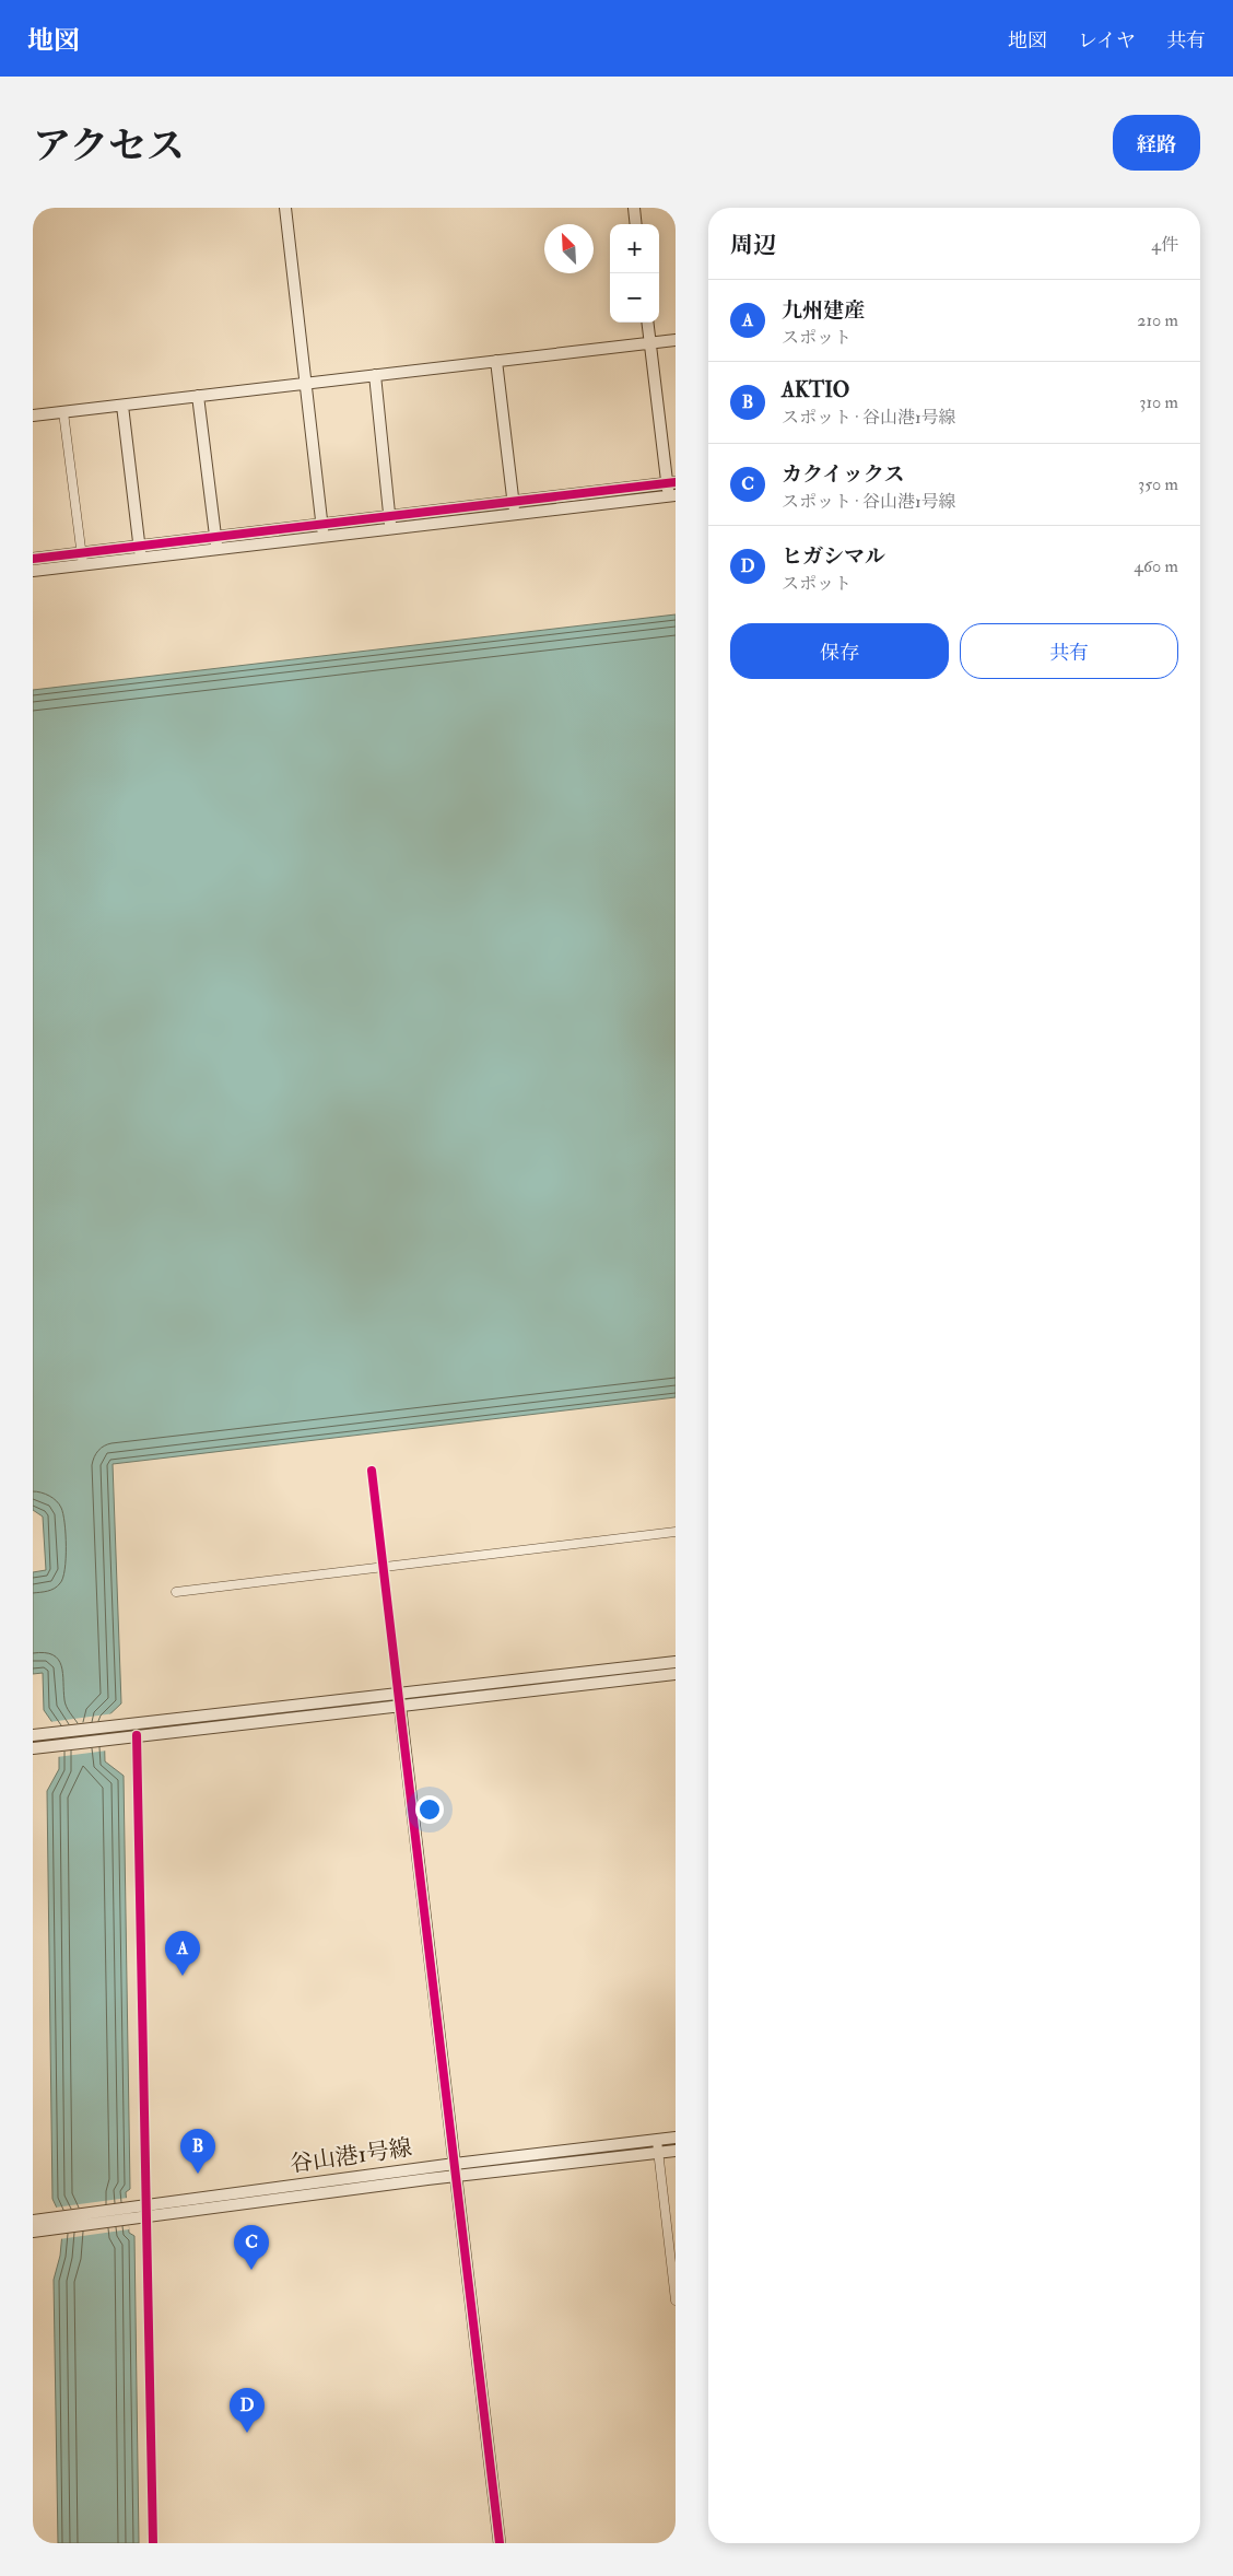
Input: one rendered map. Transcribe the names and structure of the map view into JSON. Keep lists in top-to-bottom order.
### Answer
{
  "streets": {
    "street": ["谷山港1号線"]
  },
  "north": "top left",
  "page": {
    "header": "地図",
    "nav": ["地図", "レイヤ", "共有"],
    "title": "アクセス",
    "buttons": [
      "経路",
      ["保存", "共有"]
    ],
    "heading": ["周辺", "4件"],
    "map_buttons": ["+", "−"],
    "list": [
      {
        "mark": "A",
        "name": "九州建産",
        "note": "スポット",
        "value": "210 m"
      },
      {
        "mark": "B",
        "name": "AKTIO",
        "note": "スポット · 谷山港1号線",
        "value": "310 m"
      },
      {
        "mark": "C",
        "name": "カクイックス",
        "note": "スポット · 谷山港1号線",
        "value": "350 m"
      },
      {
        "mark": "D",
        "name": "ヒガシマル",
        "note": "スポット",
        "value": "460 m"
      }
    ],
    "pins": [
      "A",
      "B",
      "C",
      "D"
    ]
  }
}
